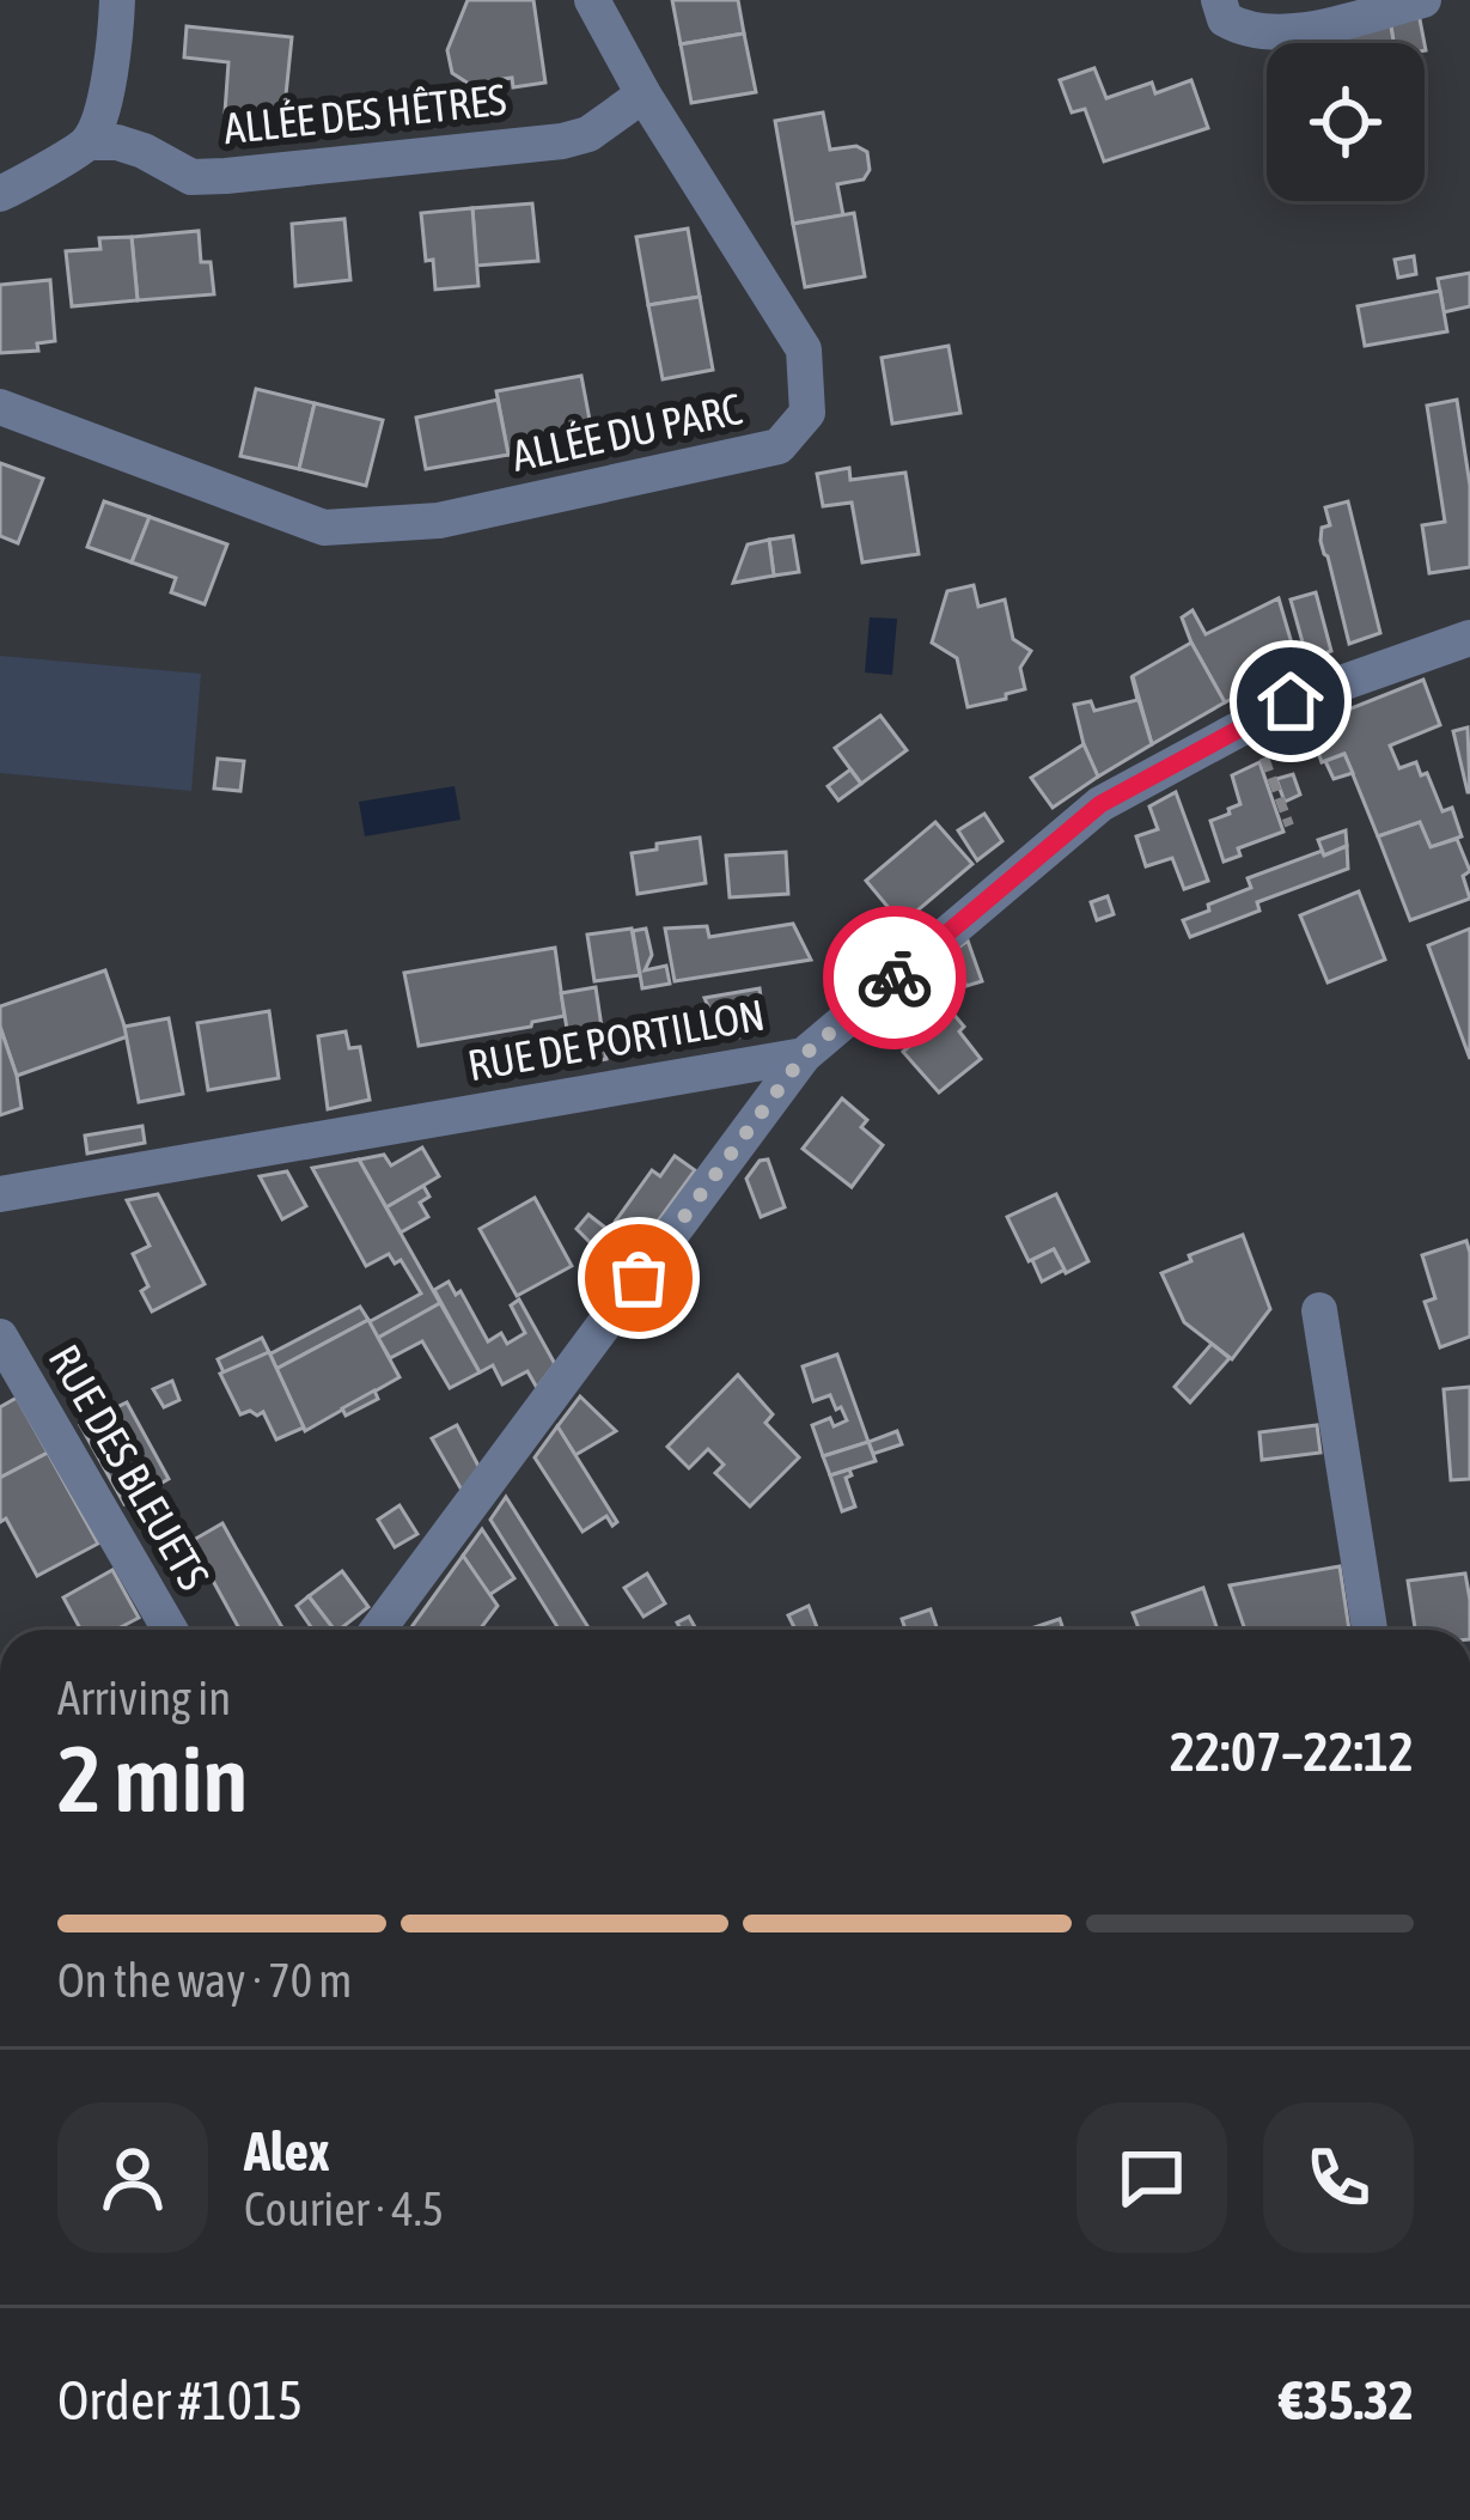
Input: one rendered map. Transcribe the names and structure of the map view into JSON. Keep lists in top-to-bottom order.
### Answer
{
  "streets": {
    "street": [
      "ALLÉE DES HÊTRES",
      "ALLÉE DU PARC",
      "RUE DE PORTILLON",
      "RUE DES BLEUETS"
    ]
  },
  "crossings": [
    ["ALLÉE DES HÊTRES", "ALLÉE DU PARC"]
  ],
  "page": {
    "heading": ["2 min", "Arriving in", "22:07–22:12"],
    "panel": [
      "Alex",
      "Courier · 4.5",
      "Order #1015",
      "€35.32"
    ],
    "bar": "On the way · 70 m"
  }
}
